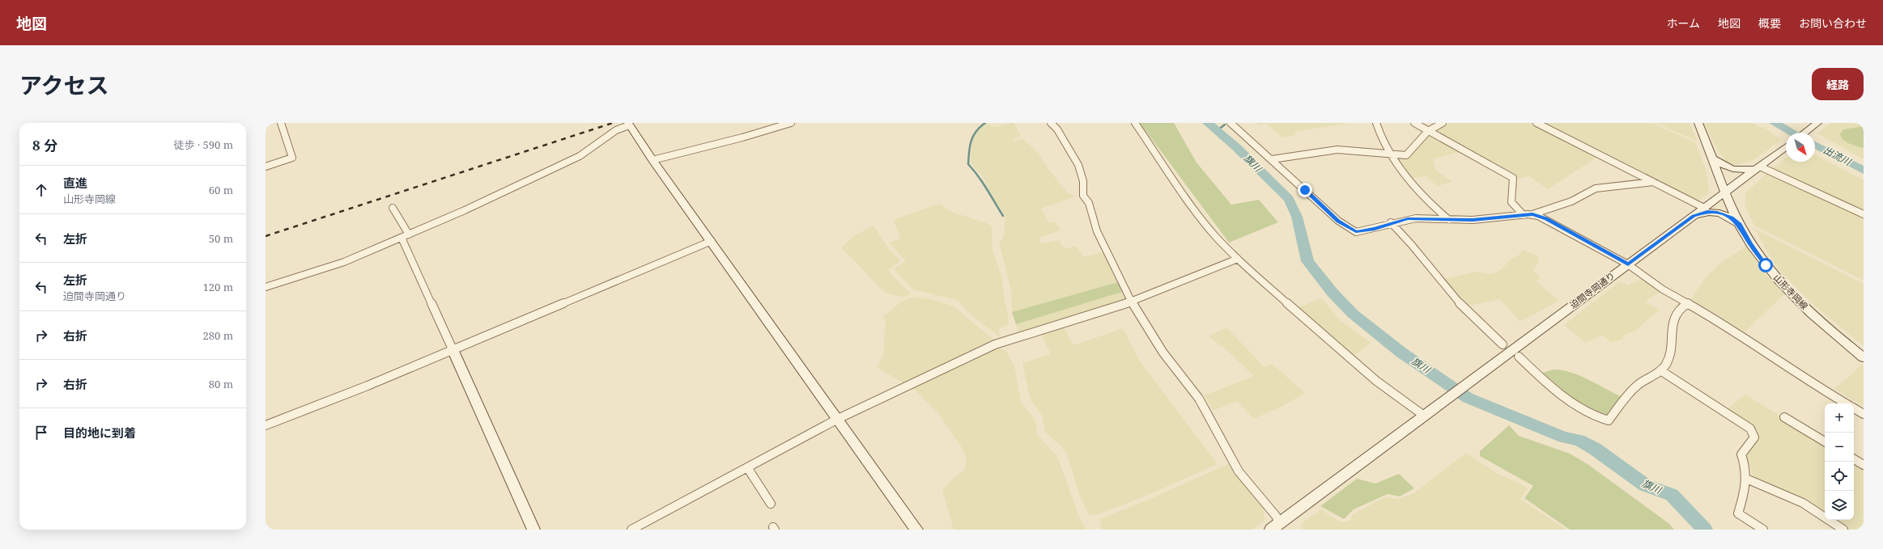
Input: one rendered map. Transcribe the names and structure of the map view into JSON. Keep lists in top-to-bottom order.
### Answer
{
  "streets": {
    "street": ["迫間寺岡通り", "山形寺岡線"]
  },
  "crossings": [
    ["迫間寺岡通り", "山形寺岡線"]
  ],
  "water": ["出流川", "旗川"],
  "north": "bottom right",
  "page": {
    "header": "地図",
    "nav": [
      "ホーム",
      "地図",
      "概要",
      "お問い合わせ"
    ],
    "title": "アクセス",
    "buttons": "経路",
    "heading": ["8 分", "徒歩 · 590 m"],
    "list": [
      ["直進", "山形寺岡線", "60 m"],
      ["左折", "50 m"],
      ["左折", "迫間寺岡通り", "120 m"],
      ["右折", "280 m"],
      ["右折", "80 m"],
      "目的地に到着"
    ],
    "map_buttons": ["+", "−"]
  }
}
